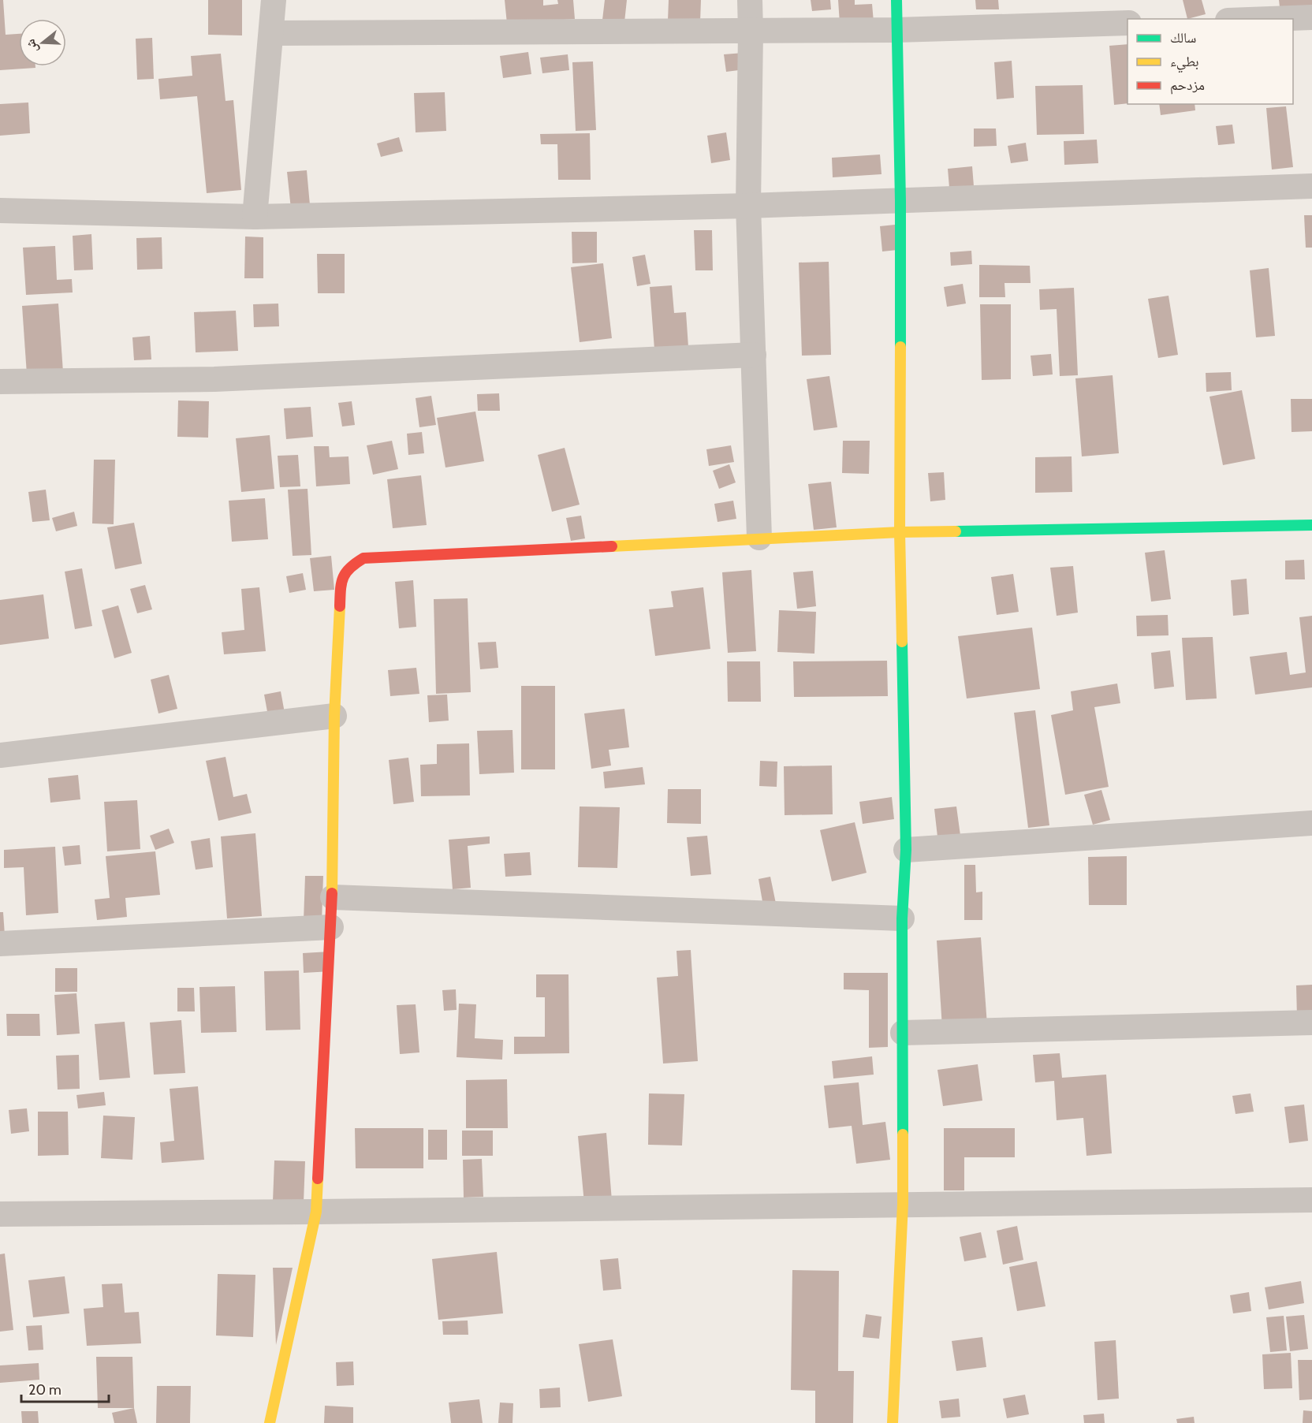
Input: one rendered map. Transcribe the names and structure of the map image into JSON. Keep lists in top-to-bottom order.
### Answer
{
  "legend": ["سالك", "بطيء", "مزدحم"],
  "scale_bar": "20 m",
  "north": "left"
}
